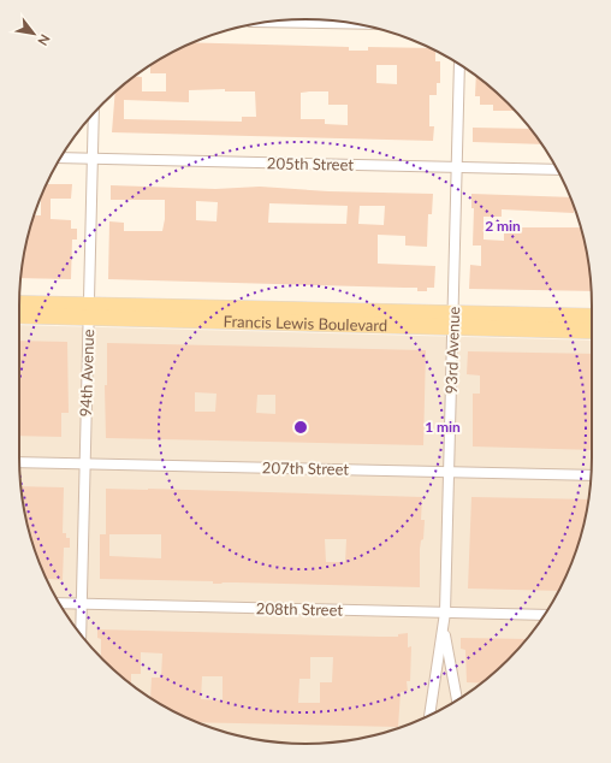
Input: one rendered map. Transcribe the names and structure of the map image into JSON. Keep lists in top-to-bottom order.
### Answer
{
  "streets": {
    "main road": ["Francis Lewis Boulevard"],
    "street": [
      "205th Street",
      "93rd Avenue",
      "94th Avenue",
      "207th Street",
      "208th Street"
    ]
  },
  "crossings": [
    ["205th Street", "93rd Avenue"],
    ["205th Street", "94th Avenue"],
    ["Francis Lewis Boulevard", "93rd Avenue"],
    ["Francis Lewis Boulevard", "94th Avenue"],
    ["93rd Avenue", "207th Street"],
    ["93rd Avenue", "208th Street"],
    ["94th Avenue", "207th Street"],
    ["94th Avenue", "208th Street"]
  ],
  "north": "bottom right",
  "rings": ["2 min", "1 min"]
}
